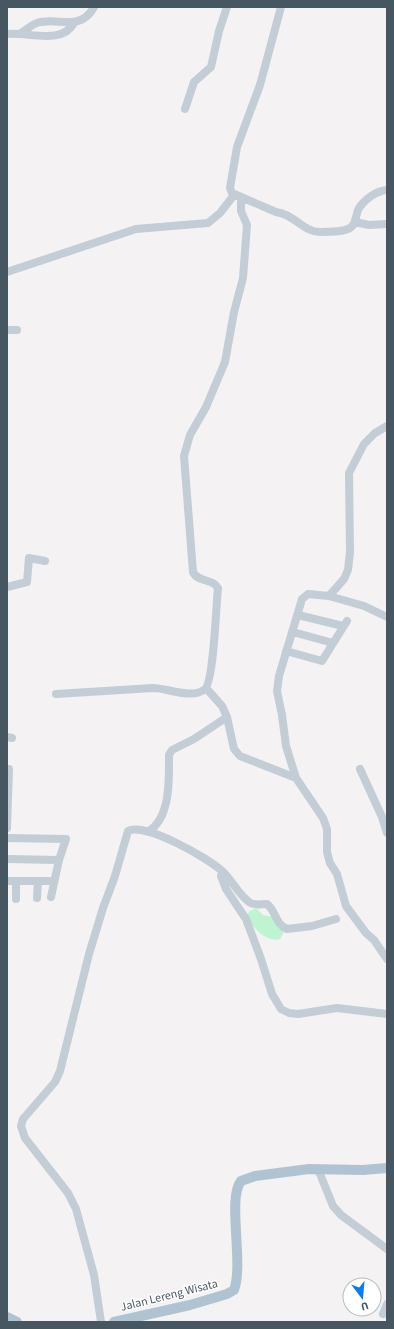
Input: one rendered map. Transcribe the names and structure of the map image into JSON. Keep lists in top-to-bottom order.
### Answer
{
  "streets": {
    "main road": ["Jalan Lereng Wisata"]
  },
  "north": "bottom"
}
